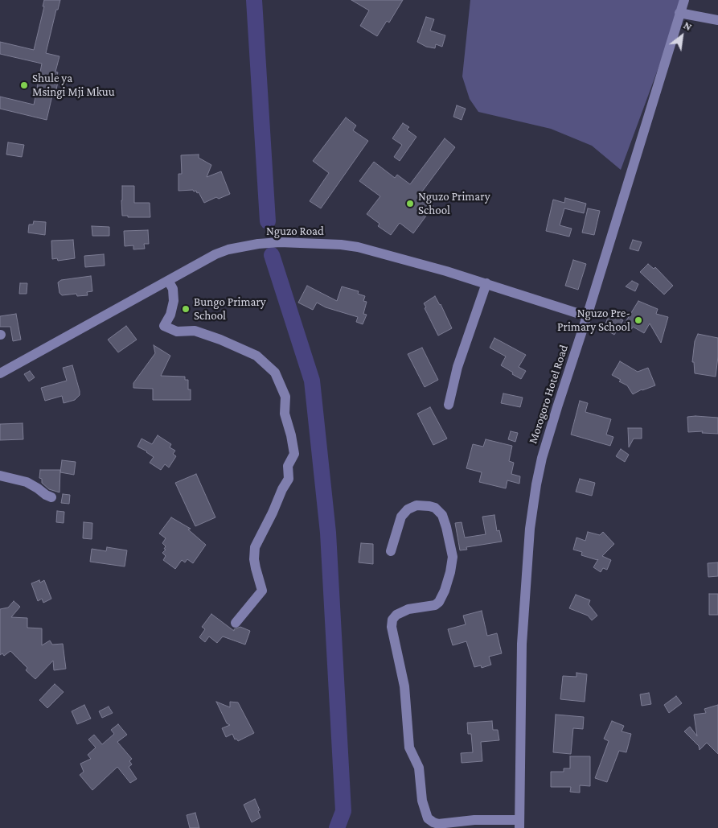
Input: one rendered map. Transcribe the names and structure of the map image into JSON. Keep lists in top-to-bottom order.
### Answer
{
  "streets": {
    "street": ["Nguzo Road", "Morogoro Hotel Road"]
  },
  "crossings": [
    ["Nguzo Road", "Morogoro Hotel Road"]
  ],
  "places": [
    "Shule ya Msingi Mji Mkuu",
    "Nguzo Primary School",
    "Bungo Primary School",
    "Nguzo Pre- Primary School"
  ],
  "north": "top right"
}
